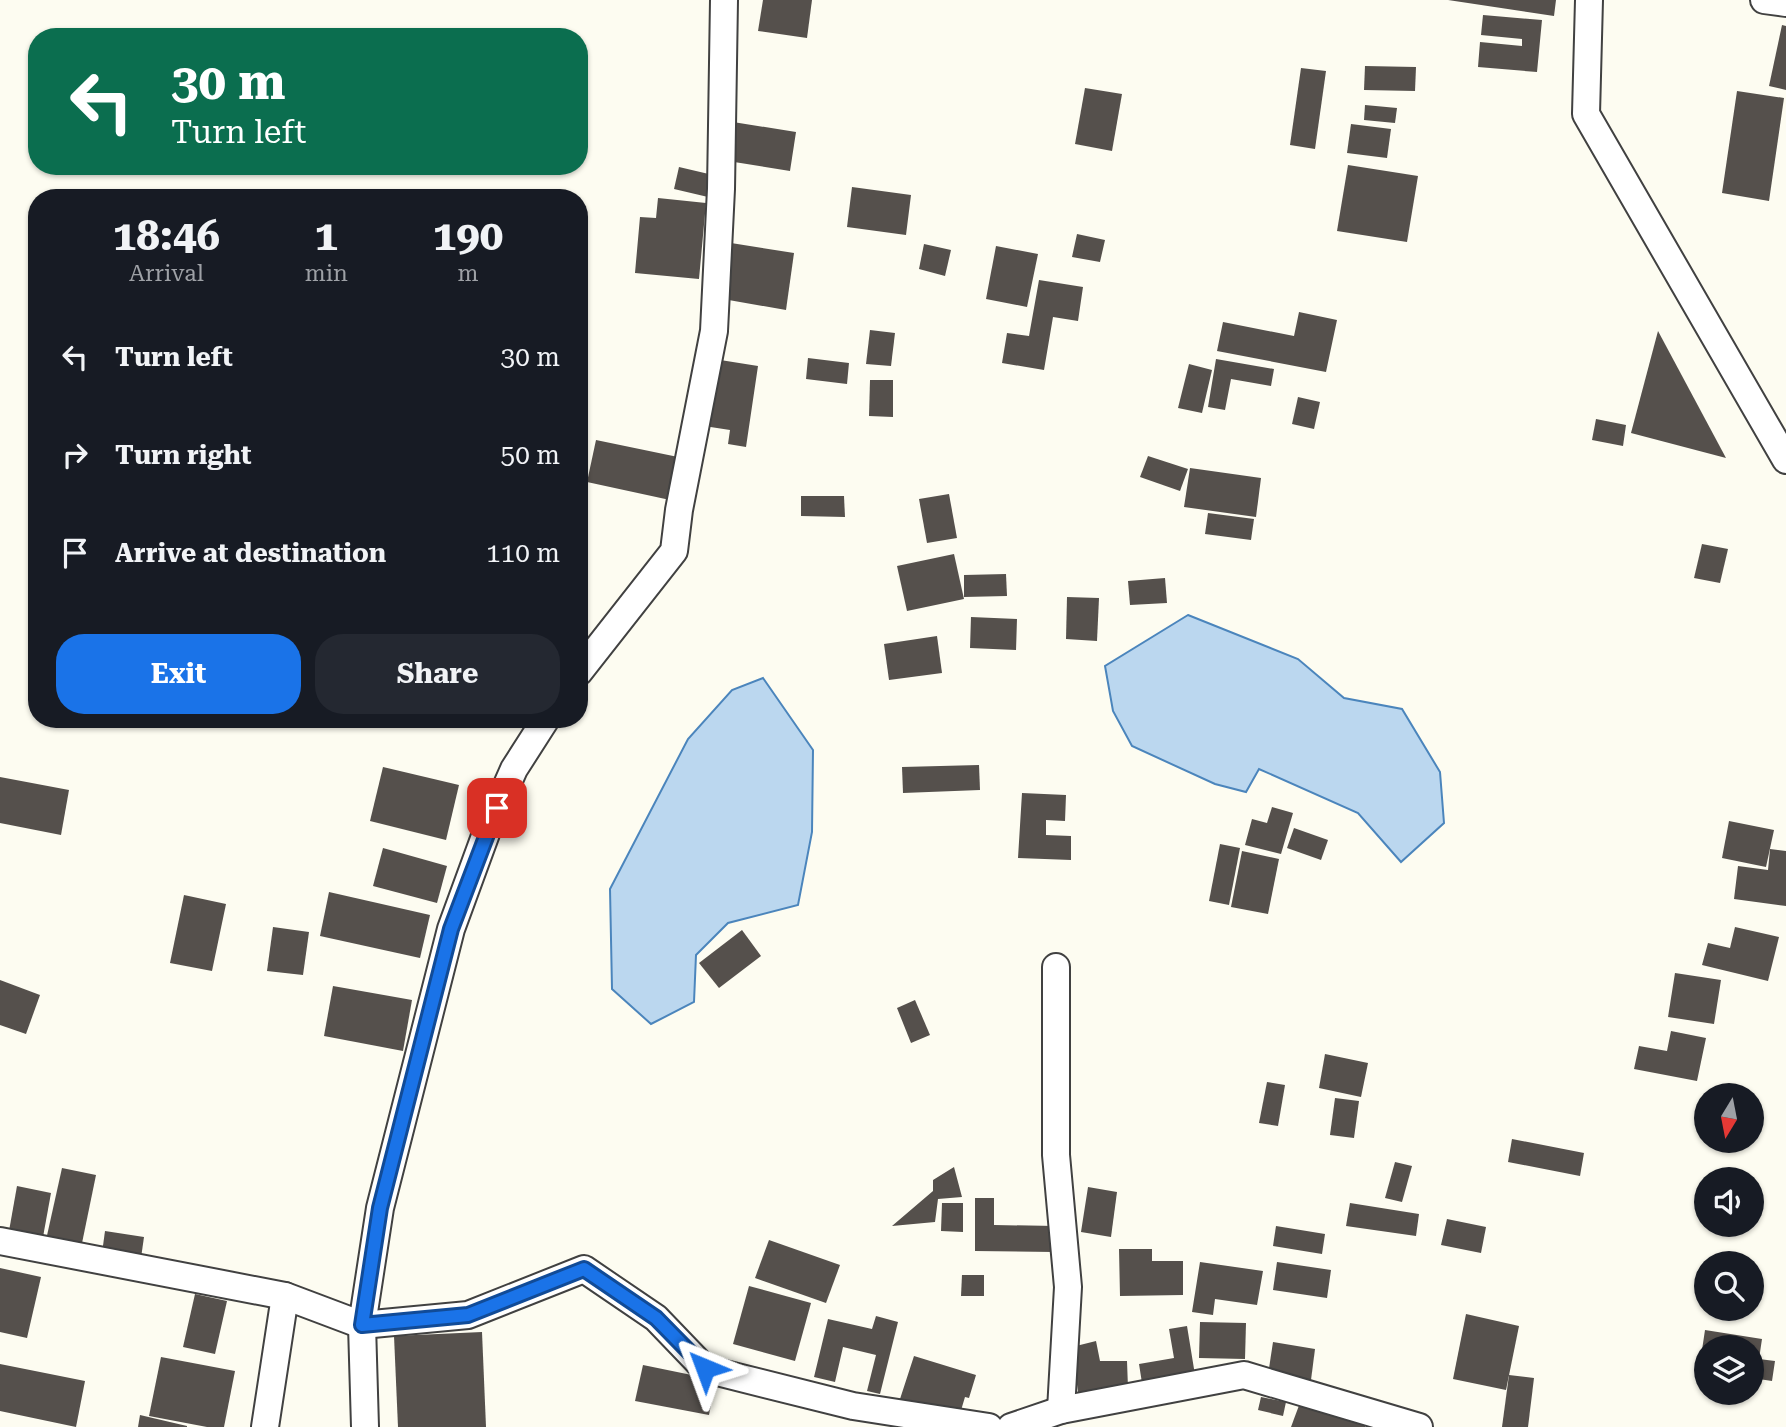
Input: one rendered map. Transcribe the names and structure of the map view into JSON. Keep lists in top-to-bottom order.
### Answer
{
  "north": "bottom",
  "page": {
    "turn": ["30 m", "Turn left"],
    "eta": [
      "18:46",
      "Arrival",
      "1",
      "min",
      "190",
      "m"
    ],
    "list": [
      {
        "name": "Turn left",
        "value": "30 m"
      },
      {
        "name": "Turn right",
        "value": "50 m"
      },
      {
        "name": "Arrive at destination",
        "value": "110 m"
      }
    ],
    "buttons": ["Exit", "Share"]
  }
}
